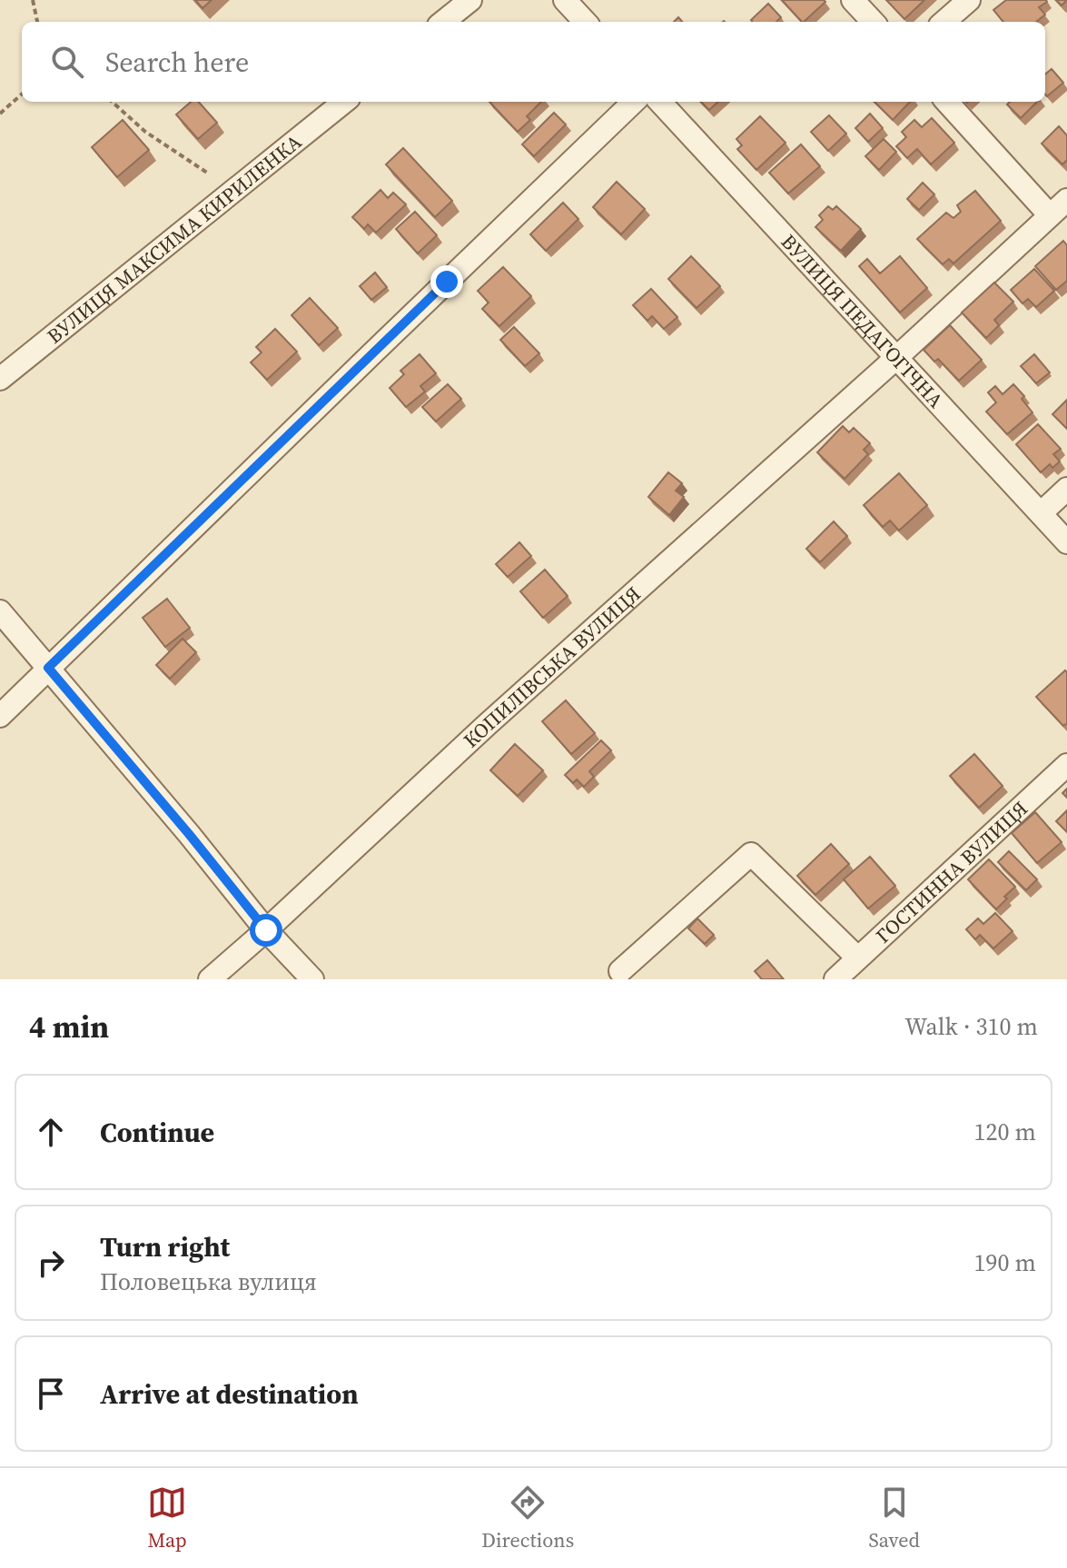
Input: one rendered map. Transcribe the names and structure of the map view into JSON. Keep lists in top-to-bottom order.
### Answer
{
  "streets": {
    "street": [
      "ВУЛИЦЯ МАКСИМА КИРИЛЕНКА",
      "ВУЛИЦЯ ПЕДАГОГІЧНА",
      "КОПИЛІВСЬКА ВУЛИЦЯ",
      "ГОСТИННА ВУЛИЦЯ"
    ]
  },
  "crossings": [
    ["ВУЛИЦЯ ПЕДАГОГІЧНА", "КОПИЛІВСЬКА ВУЛИЦЯ"]
  ],
  "page": {
    "search": "Search here",
    "heading": ["4 min", "Walk · 310 m"],
    "list": [
      ["Continue", "120 m"],
      ["Turn right", "Половецька вулиця", "190 m"],
      "Arrive at destination"
    ],
    "nav": ["Map", "Directions", "Saved"]
  }
}
